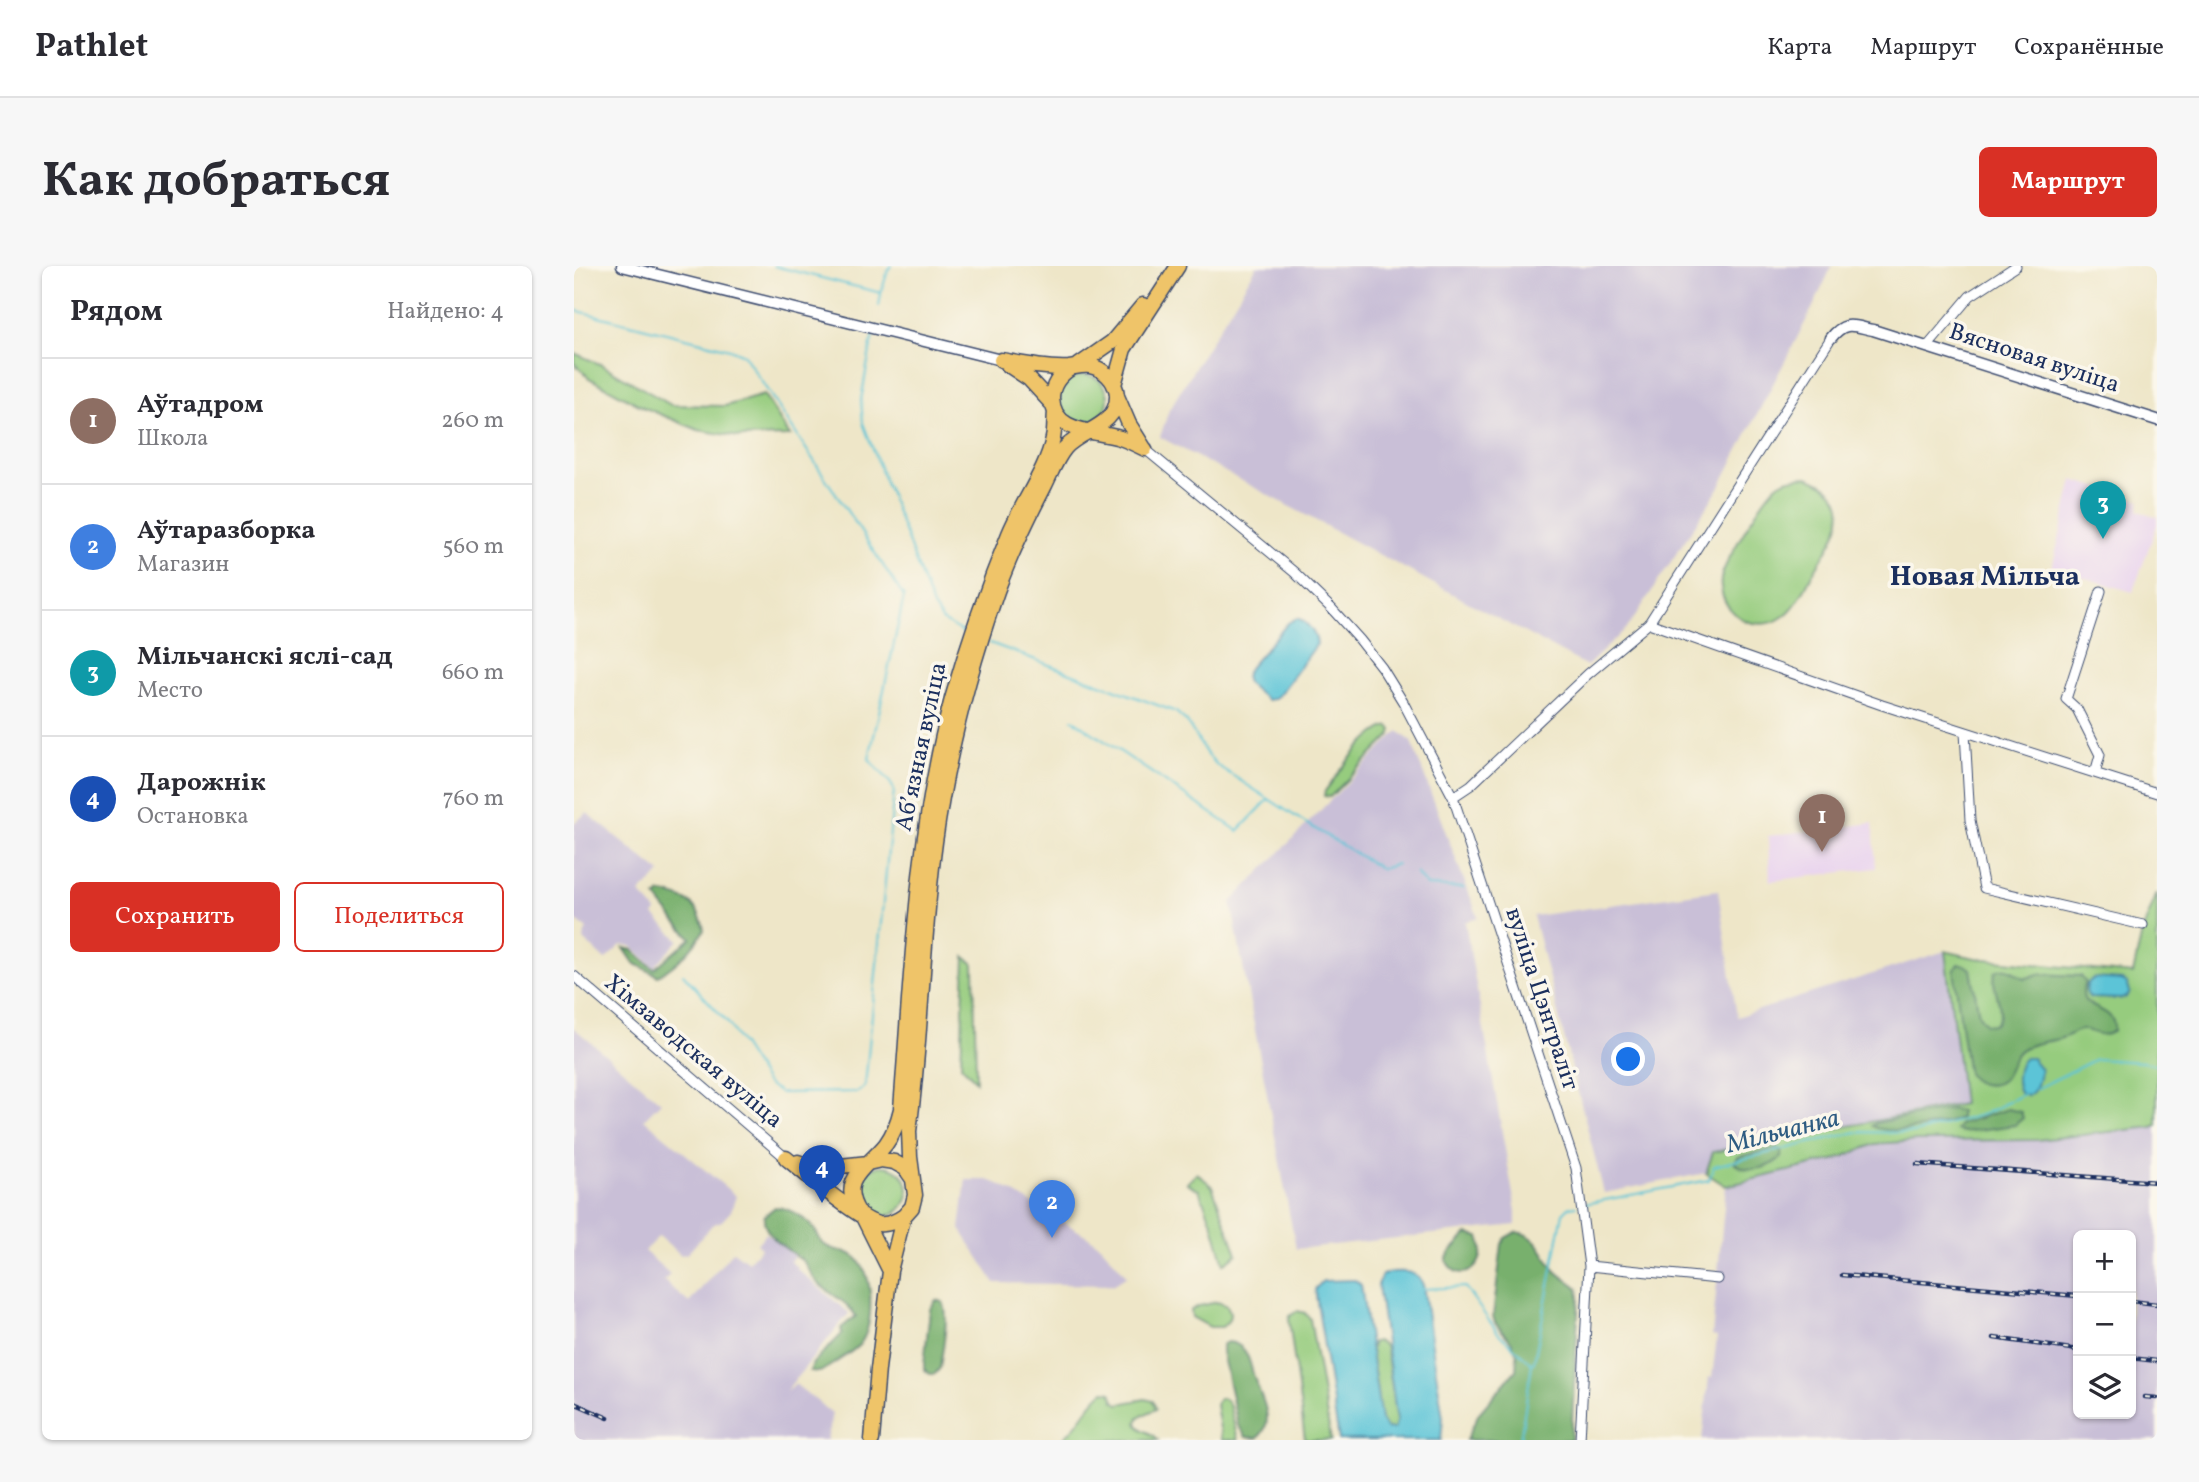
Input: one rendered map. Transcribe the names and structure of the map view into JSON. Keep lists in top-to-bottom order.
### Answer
{
  "streets": {
    "main road": ["Абʼязная вуліца"],
    "street": ["Вясновая вуліца", "вуліца Цэнтраліт", "Хімзаводская вуліца"]
  },
  "districts": ["Новая Мільча"],
  "water": ["Мільчанка"],
  "page": {
    "header": "Pathlet",
    "nav": ["Карта", "Маршрут", "Сохранённые"],
    "buttons": [
      "Маршрут",
      ["Сохранить", "Поделиться"]
    ],
    "title": "Как добраться",
    "heading": ["Рядом", "Найдено: 4"],
    "list": [
      {
        "mark": "1",
        "name": "Аўтадром",
        "note": "Школа",
        "value": "260 m"
      },
      {
        "mark": "2",
        "name": "Аўтаразборка",
        "note": "Магазин",
        "value": "560 m"
      },
      {
        "mark": "3",
        "name": "Мільчанскі яслі-сад",
        "note": "Место",
        "value": "660 m"
      },
      {
        "mark": "4",
        "name": "Дарожнік",
        "note": "Остановка",
        "value": "760 m"
      }
    ],
    "pins": [
      "3",
      "1",
      "4",
      "2"
    ],
    "map_buttons": ["+", "−"]
  }
}
